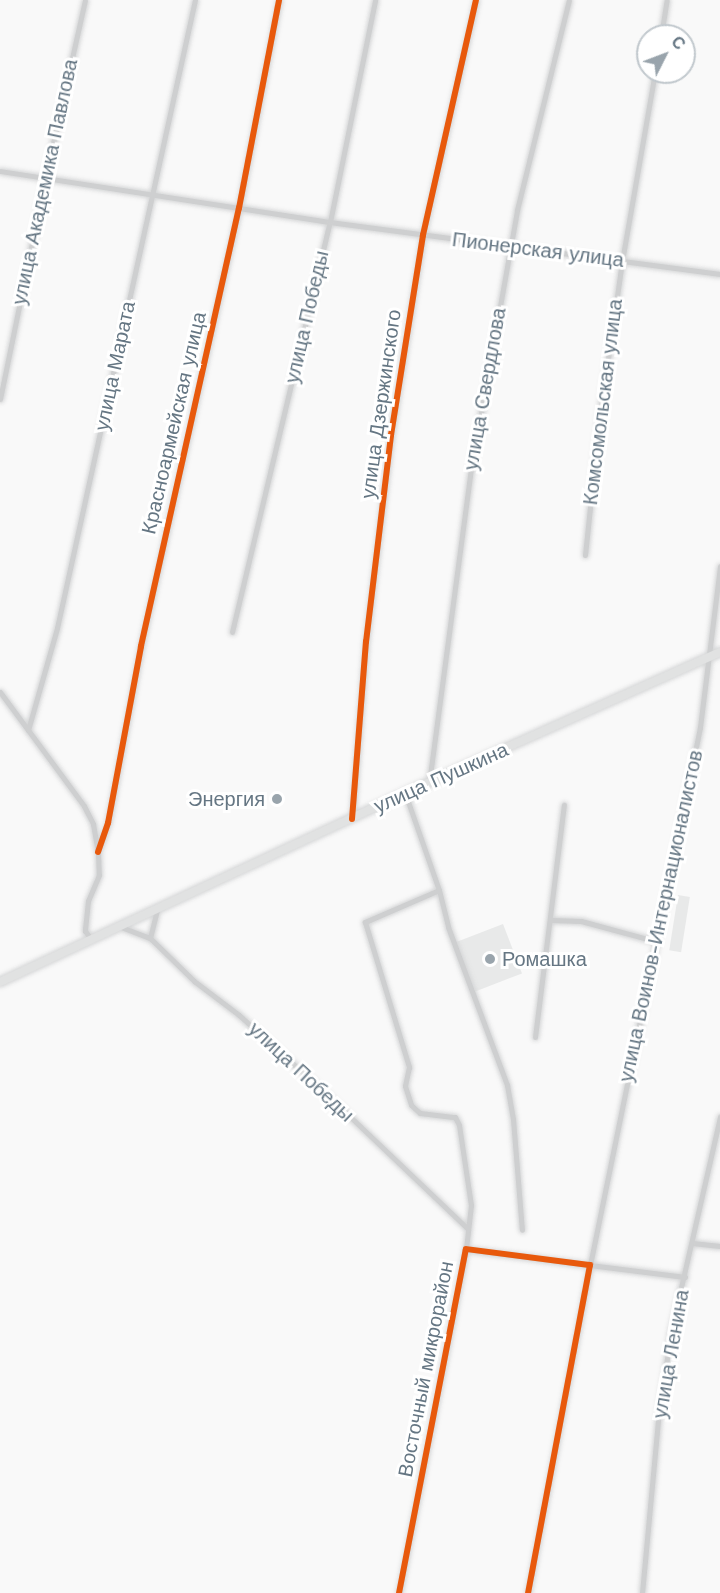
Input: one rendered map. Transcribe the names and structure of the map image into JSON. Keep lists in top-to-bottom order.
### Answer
{
  "streets": {
    "main road": ["улица Пушкина"],
    "street": [
      "улица Академика Павлова",
      "Пионерская улица",
      "улица Победы",
      "улица Марата",
      "улица Свердлова",
      "Комсомольская улица",
      "улица Дзержинского",
      "Красноармейская улица",
      "улица Воинов-Интернационалистов",
      "улица Ленина",
      "Восточный микрорайон"
    ]
  },
  "crossings": [
    ["улица Академика Павлова", "Пионерская улица"],
    ["Пионерская улица", "улица Победы"],
    ["Пионерская улица", "улица Марата"],
    ["Пионерская улица", "улица Свердлова"],
    ["Пионерская улица", "Комсомольская улица"],
    ["Пионерская улица", "улица Дзержинского"],
    ["Пионерская улица", "Красноармейская улица"],
    ["улица Свердлова", "улица Пушкина"],
    ["улица Дзержинского", "улица Пушкина"],
    ["улица Пушкина", "улица Воинов-Интернационалистов"],
    ["улица Воинов-Интернационалистов", "Восточный микрорайон"],
    ["улица Ленина", "Восточный микрорайон"]
  ],
  "places": ["Энергия", "Ромашка"],
  "north": "top right"
}
